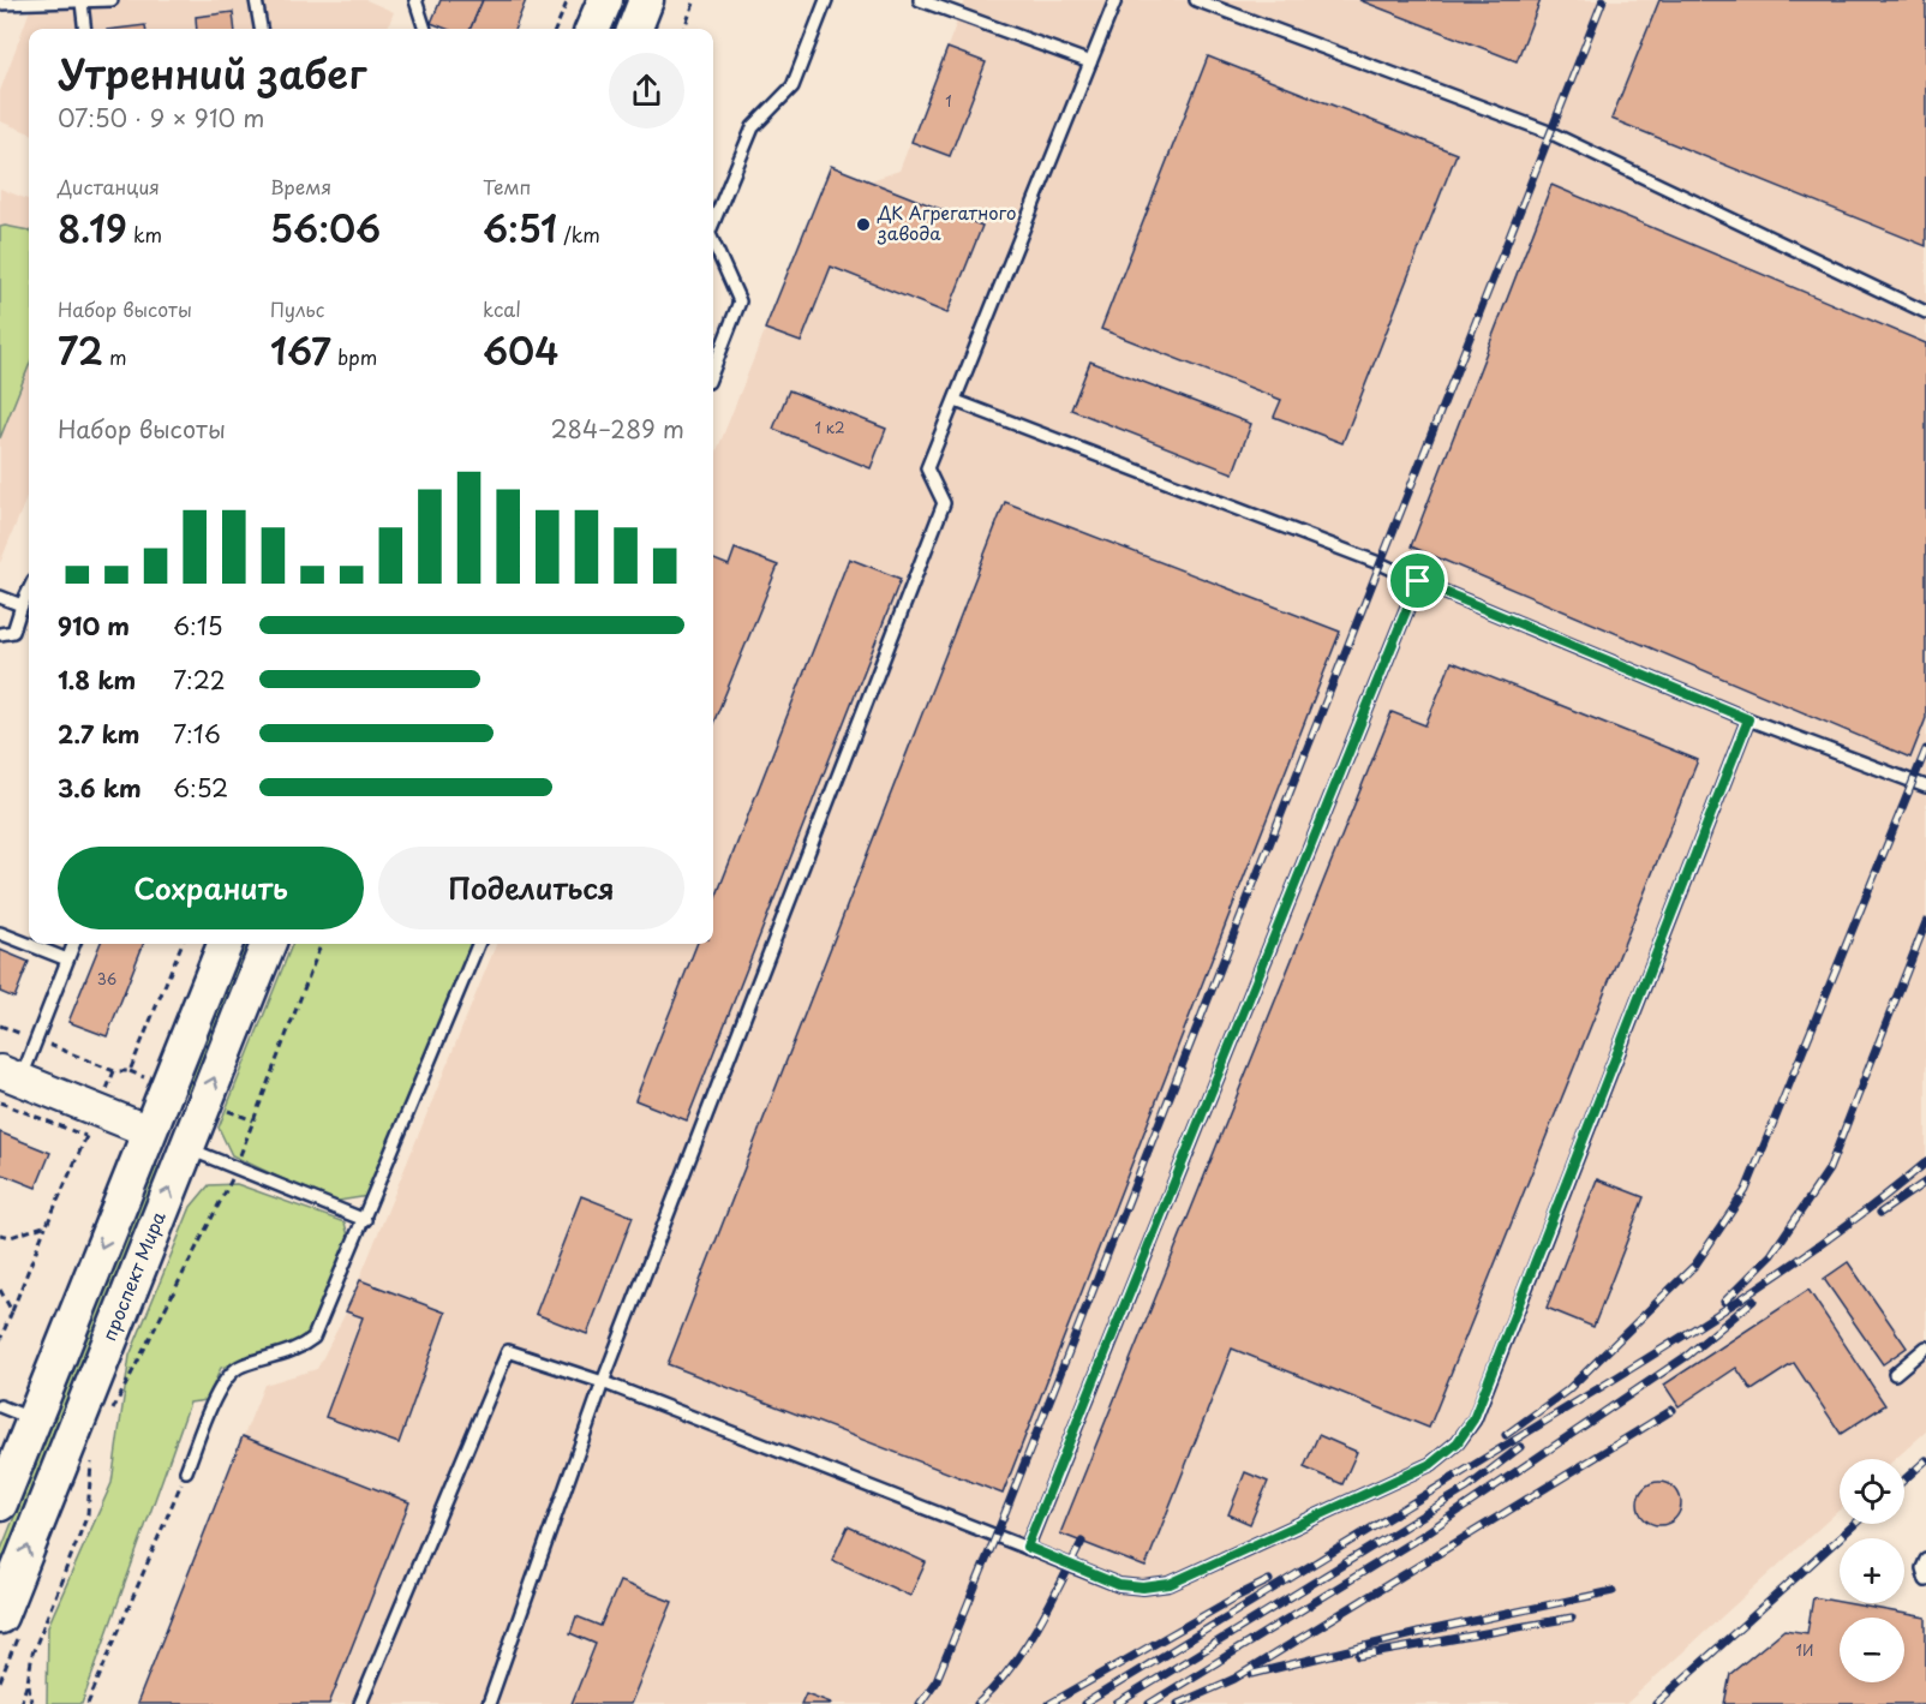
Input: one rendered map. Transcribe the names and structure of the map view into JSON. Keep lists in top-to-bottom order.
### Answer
{
  "streets": {
    "main road": ["проспект Мира"]
  },
  "places": ["ДК Агрегатного завода"],
  "house_numbers": [
    "1",
    "1 к2",
    "36",
    "1И"
  ],
  "page": {
    "heading": ["Утренний забег", "07:50 · 9 × 910 m"],
    "stats": [
      ["Дистанция", "8.19 km"],
      ["Время", "56:06"],
      ["Темп", "6:51 /km"],
      ["Набор высоты", "72 m"],
      ["Пульс", "167 bpm"],
      ["kcal", "604"]
    ],
    "chart": ["Набор высоты", "284–289 m"],
    "list": [
      {
        "name": "910 m",
        "note": "6:15"
      },
      {
        "name": "1.8 km",
        "note": "7:22"
      },
      {
        "name": "2.7 km",
        "note": "7:16"
      },
      {
        "name": "3.6 km",
        "note": "6:52"
      }
    ],
    "buttons": ["Сохранить", "Поделиться"],
    "map_buttons": ["+", "−"]
  }
}
